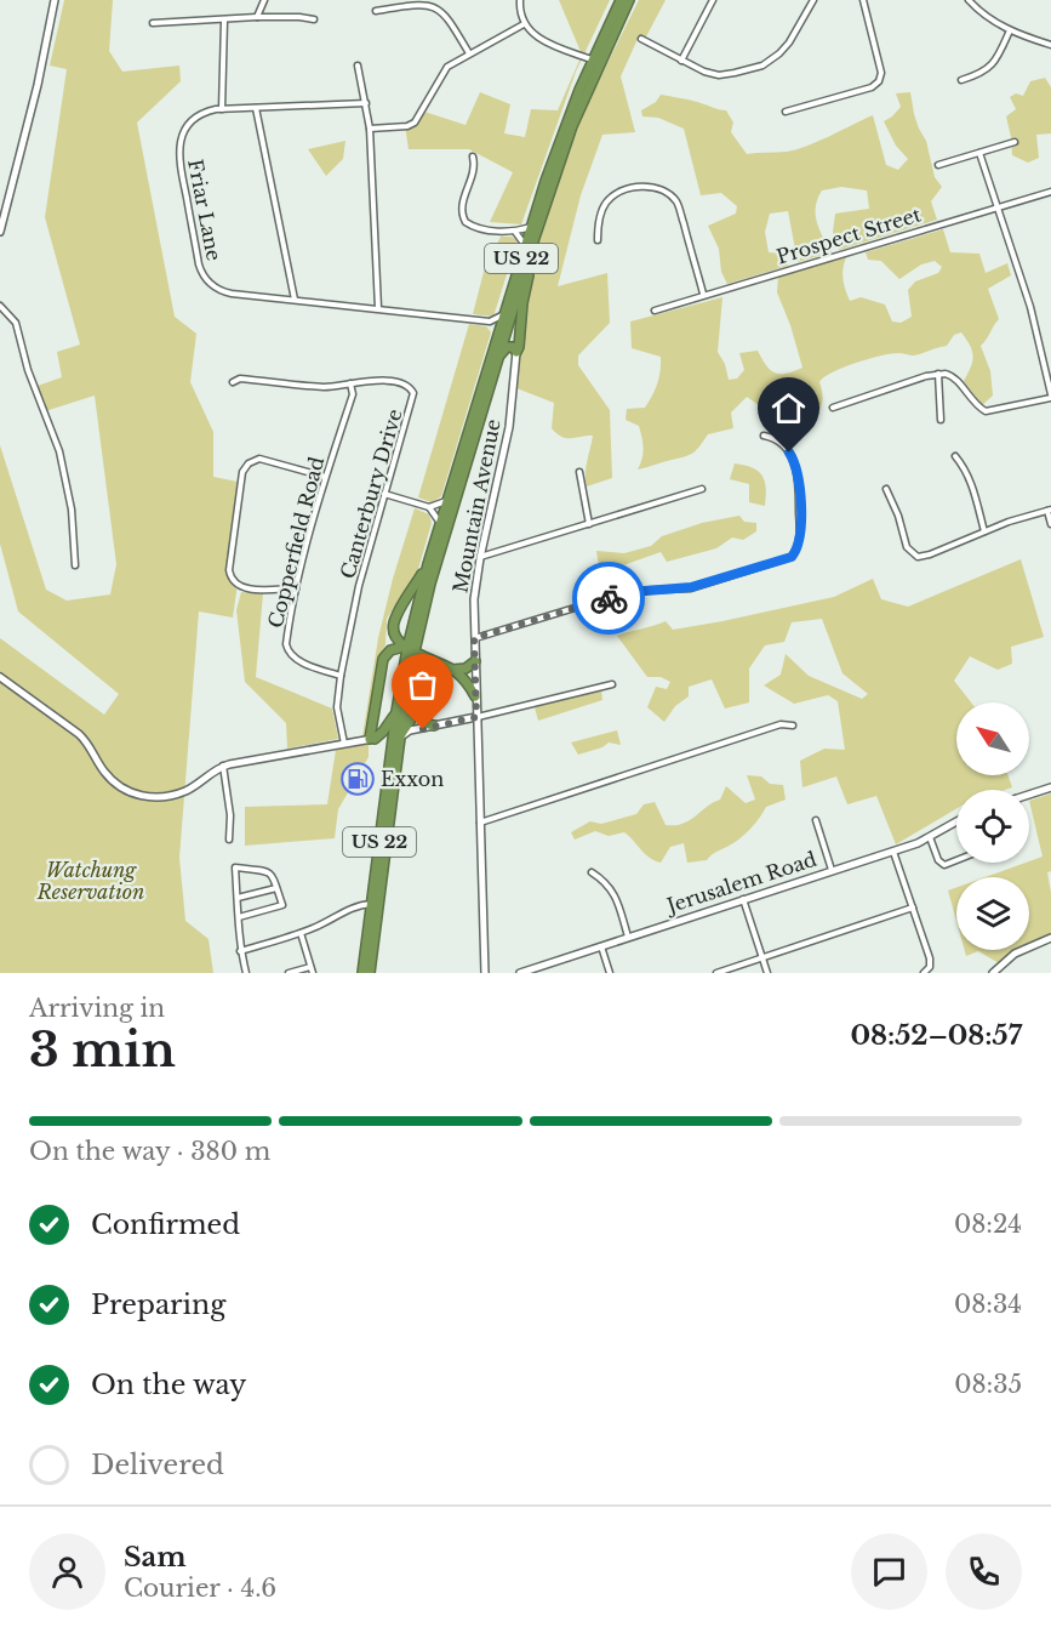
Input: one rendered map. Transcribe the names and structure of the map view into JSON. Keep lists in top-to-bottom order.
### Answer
{
  "streets": {
    "highway": ["US 22"],
    "street": [
      "Friar Lane",
      "Prospect Street",
      "Canterbury Drive",
      "Mountain Avenue",
      "Copperfield Road",
      "Jerusalem Road"
    ]
  },
  "crossings": [
    ["Canterbury Drive", "Copperfield Road"]
  ],
  "parks": ["Watchung Reservation"],
  "places": {
    "fuel station": ["Exxon"]
  },
  "north": "top left",
  "page": {
    "heading": ["3 min", "Arriving in", "08:52–08:57"],
    "panel": ["Sam", "Courier · 4.6"],
    "bar": "On the way · 380 m",
    "list": [
      ["Confirmed", "08:24"],
      ["Preparing", "08:34"],
      ["On the way", "08:35"],
      "Delivered"
    ]
  }
}
